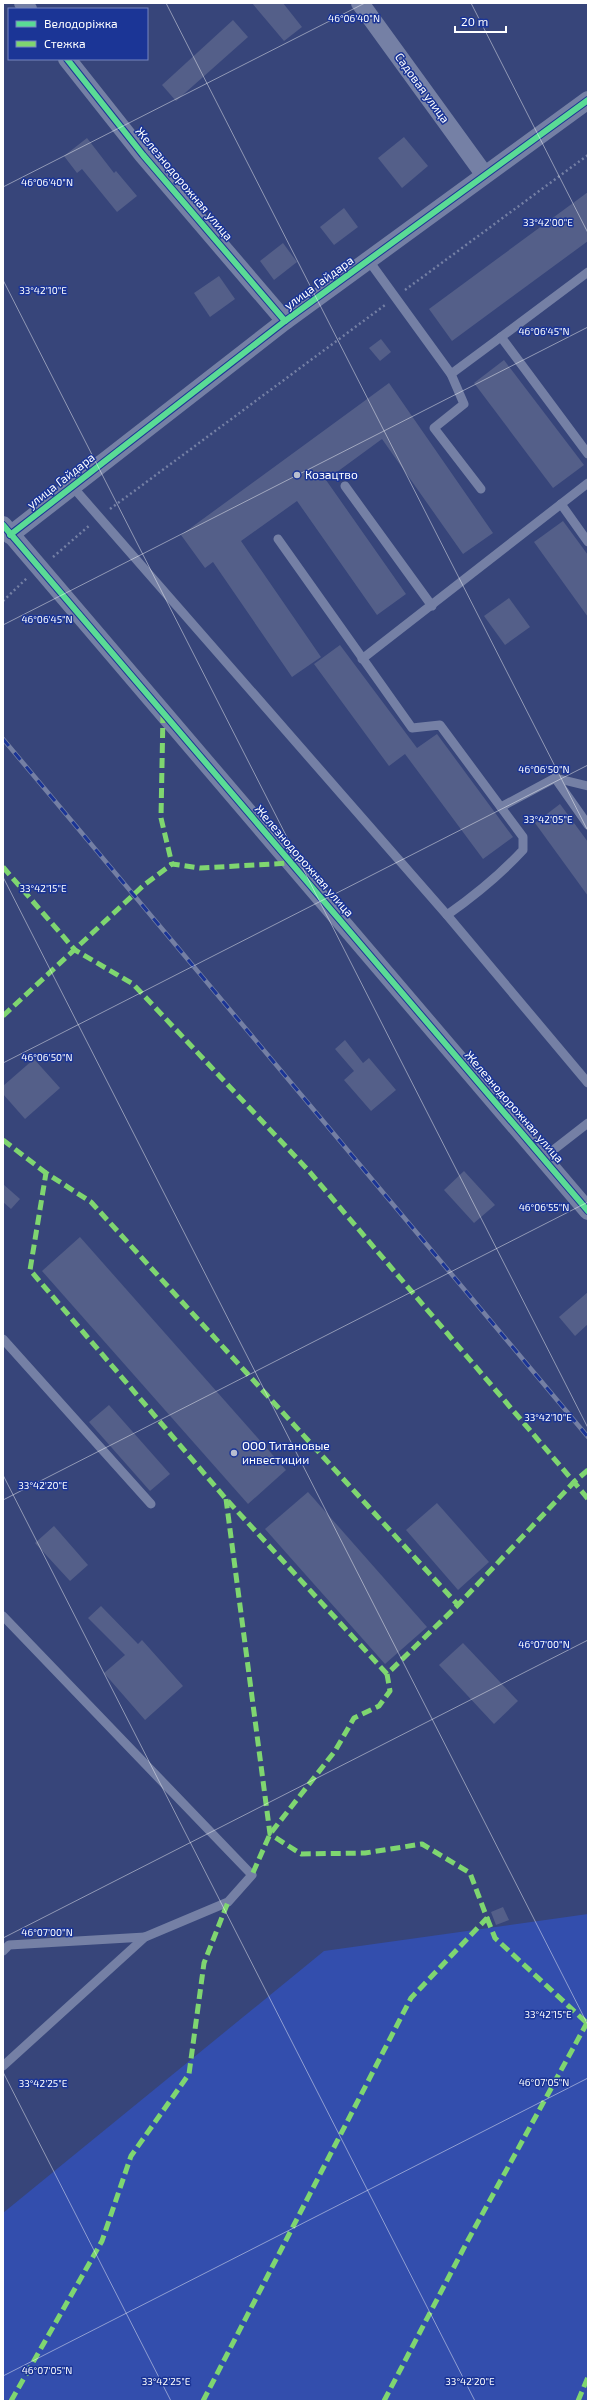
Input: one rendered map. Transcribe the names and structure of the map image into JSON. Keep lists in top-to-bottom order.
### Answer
{
  "streets": {
    "street": ["Садовая улица", "Железнодорожная улица", "улица Гайдара"]
  },
  "crossings": [
    ["Садовая улица", "улица Гайдара"],
    ["Железнодорожная улица", "улица Гайдара"]
  ],
  "places": ["Козацтво", "ООО Титановые инвестиции"],
  "legend": ["Велодоріжка", "Стежка"],
  "scale_bar": "20 m",
  "coordinates": [
    "46°06'40\"N",
    "33°42'00\"E",
    "33°42'10\"E",
    "46°06'45\"N",
    "46°06'50\"N",
    "33°42'05\"E",
    "33°42'15\"E",
    "46°06'55\"N",
    "33°42'20\"E",
    "46°07'00\"N",
    "46°07'05\"N",
    "33°42'25\"E"
  ]
}
